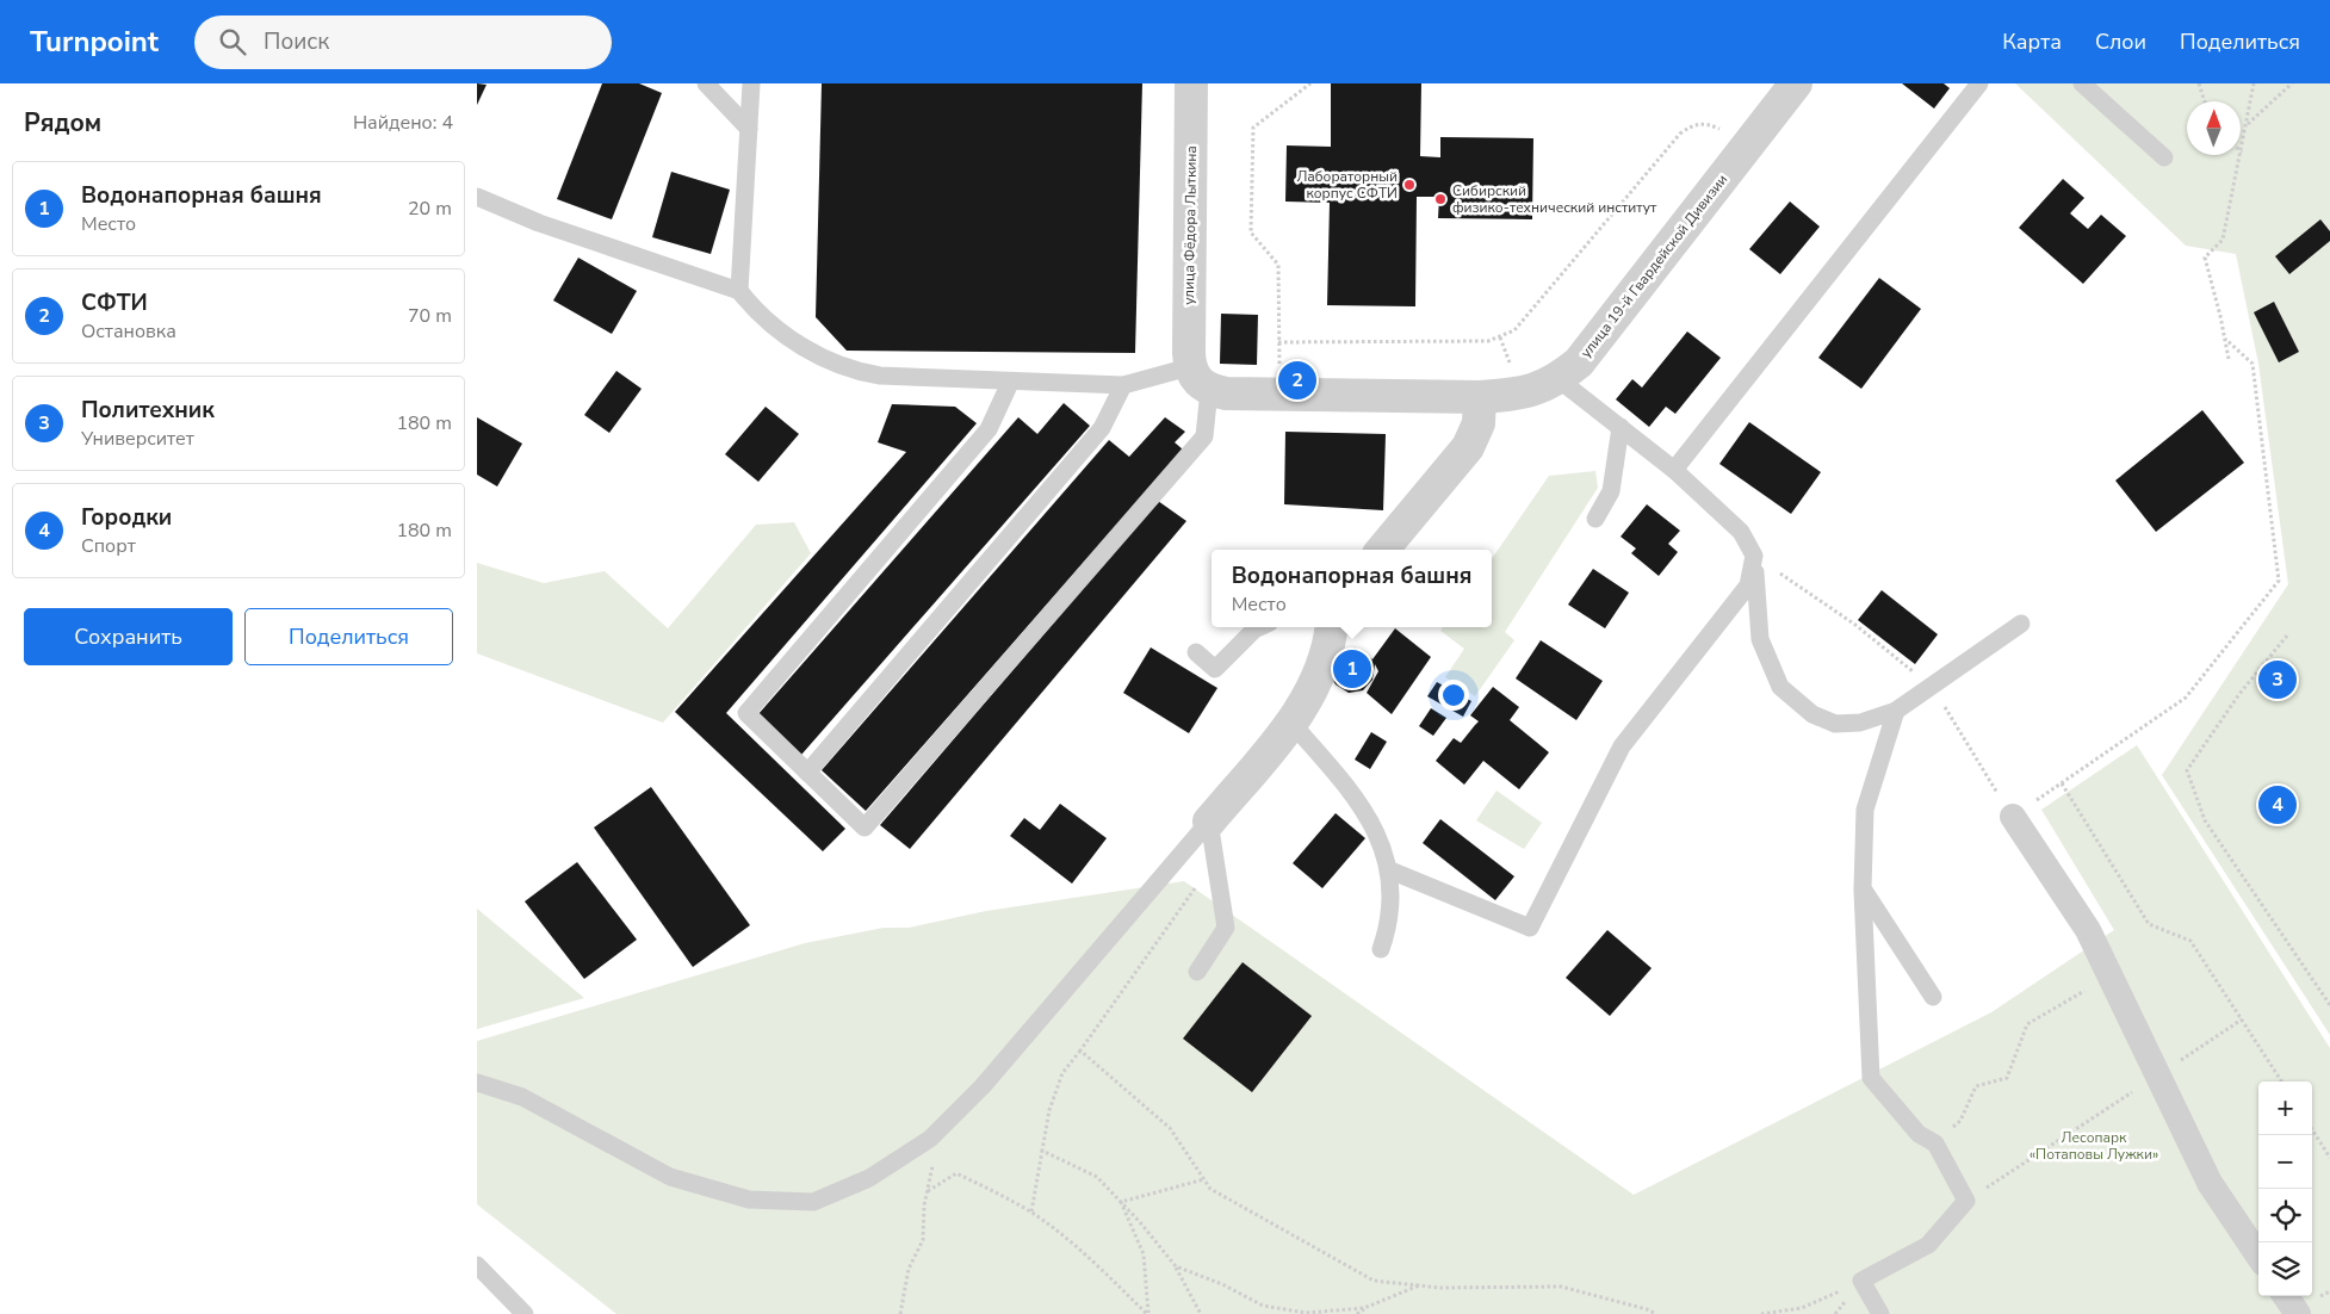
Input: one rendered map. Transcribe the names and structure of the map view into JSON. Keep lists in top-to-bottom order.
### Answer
{
  "streets": {
    "street": ["улица Фёдора Лыткина", "улица 19-й Гвардейской Дивизии"]
  },
  "crossings": [
    ["улица Фёдора Лыткина", "улица 19-й Гвардейской Дивизии"]
  ],
  "parks": ["Лесопарк «Потаповы Лужки»"],
  "places": ["Лабораторный корпус СФТИ", "Сибирский физико-технический институт"],
  "north": "top",
  "page": {
    "header": "Turnpoint",
    "search": "Поиск",
    "nav": ["Карта", "Слои", "Поделиться"],
    "heading": ["Рядом", "Найдено: 4"],
    "list": [
      {
        "mark": "1",
        "name": "Водонапорная башня",
        "note": "Место",
        "value": "20 m"
      },
      {
        "mark": "2",
        "name": "СФТИ",
        "note": "Остановка",
        "value": "70 m"
      },
      {
        "mark": "3",
        "name": "Политехник",
        "note": "Университет",
        "value": "180 m"
      },
      {
        "mark": "4",
        "name": "Городки",
        "note": "Спорт",
        "value": "180 m"
      }
    ],
    "pins": [
      "2",
      "1",
      "3",
      "4"
    ],
    "popup": ["Водонапорная башня", "Место"],
    "buttons": ["Сохранить", "Поделиться"],
    "map_buttons": ["+", "−"]
  }
}
